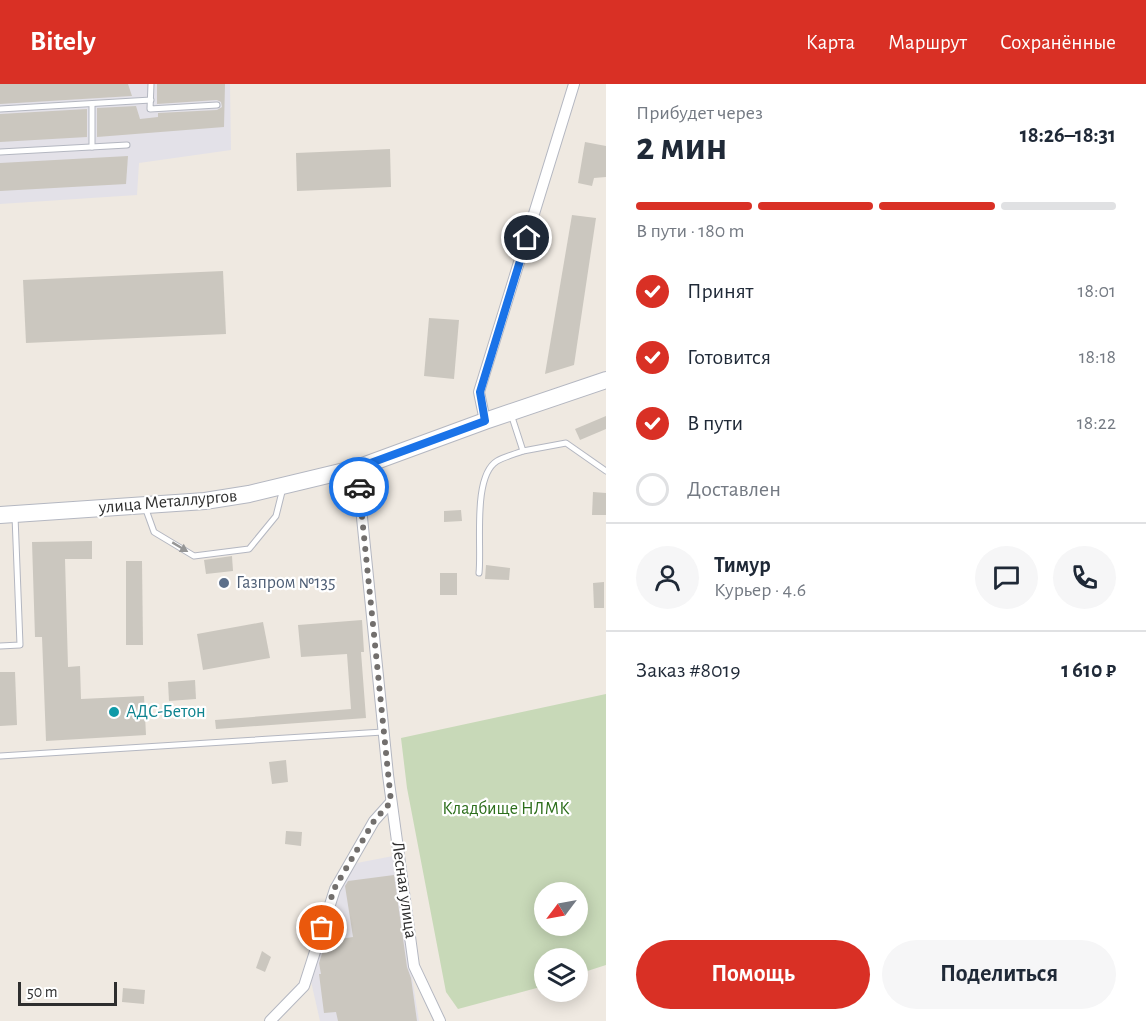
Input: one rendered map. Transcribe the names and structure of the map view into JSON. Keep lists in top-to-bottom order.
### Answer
{
  "streets": {
    "main road": ["улица Металлургов"],
    "street": ["Лесная улица"]
  },
  "crossings": [
    ["улица Металлургов", "Лесная улица"]
  ],
  "parks": ["Кладбище НЛМК"],
  "places": ["Газпром №135", "АДС-Бетон"],
  "scale_bar": "50 m",
  "north": "bottom left",
  "page": {
    "header": "Bitely",
    "nav": ["Карта", "Маршрут", "Сохранённые"],
    "heading": ["2 мин", "Прибудет через", "18:26–18:31"],
    "panel": [
      "Тимур",
      "Курьер · 4.6",
      "Заказ #8019",
      "1 610 ₽"
    ],
    "bar": "В пути · 180 m",
    "list": [
      ["Принят", "18:01"],
      ["Готовится", "18:18"],
      ["В пути", "18:22"],
      "Доставлен"
    ],
    "buttons": ["Помощь", "Поделиться"],
    "scale": "50 m"
  }
}
